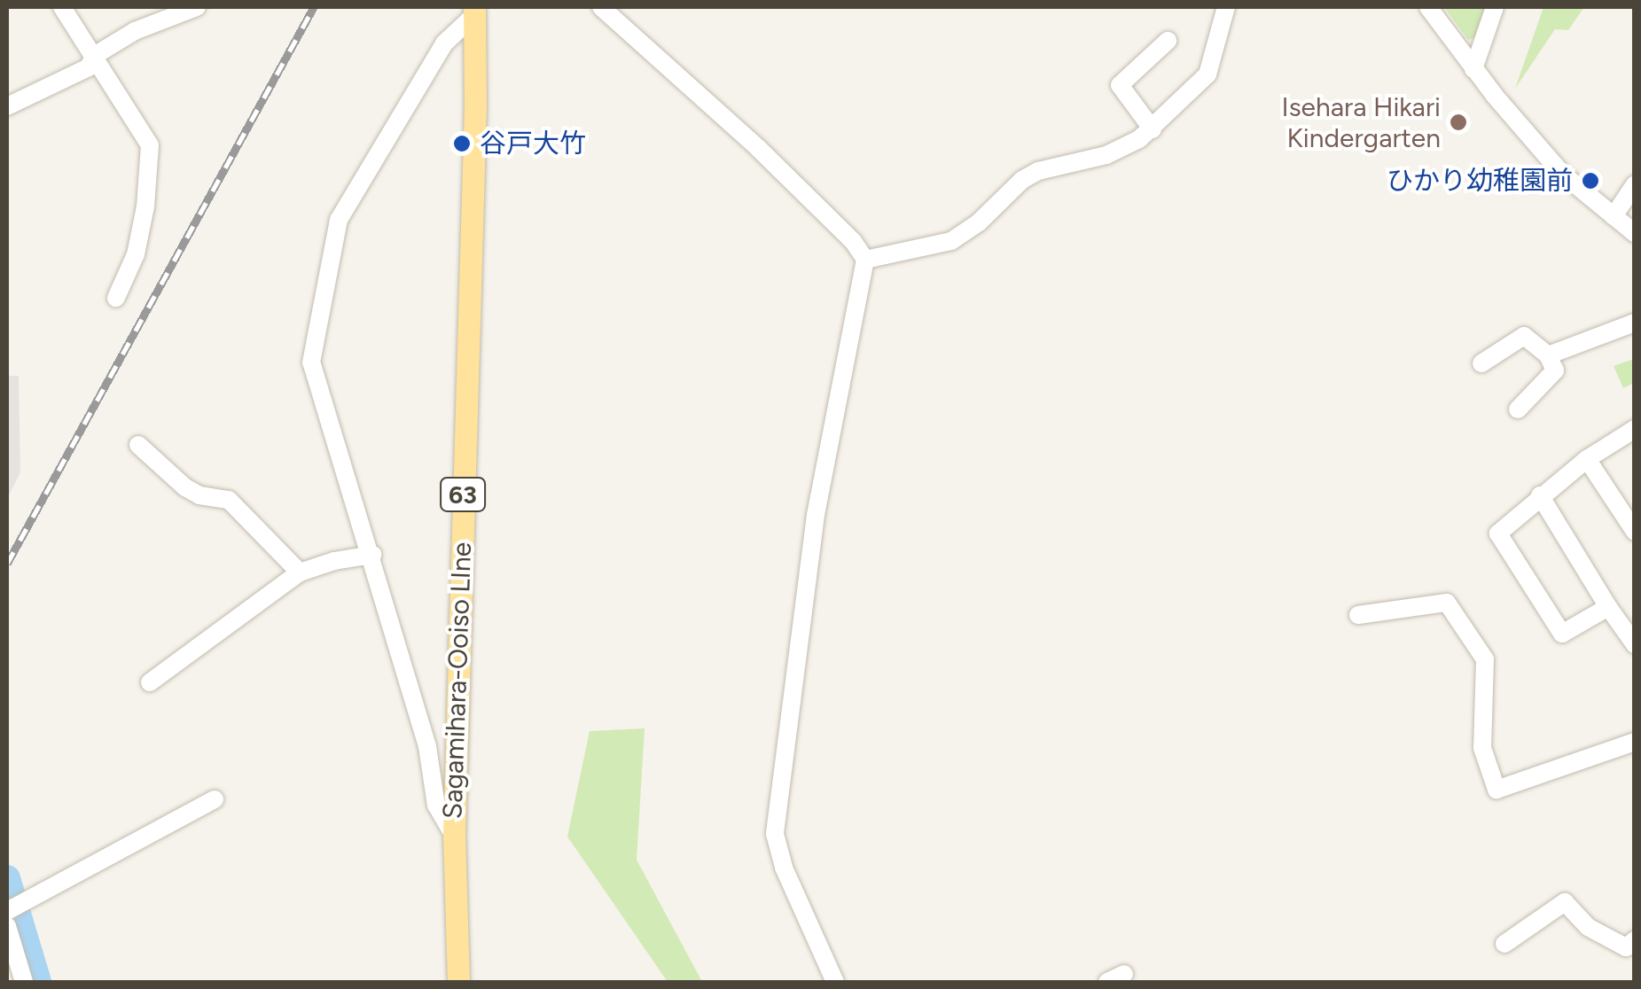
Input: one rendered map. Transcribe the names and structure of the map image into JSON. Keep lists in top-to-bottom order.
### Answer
{
  "streets": {
    "main road": ["63", "Sagamihara-Ooiso LIne"]
  },
  "places": ["Isehara Hikari Kindergarten", "谷戸大竹", "ひかり幼稚園前"]
}
